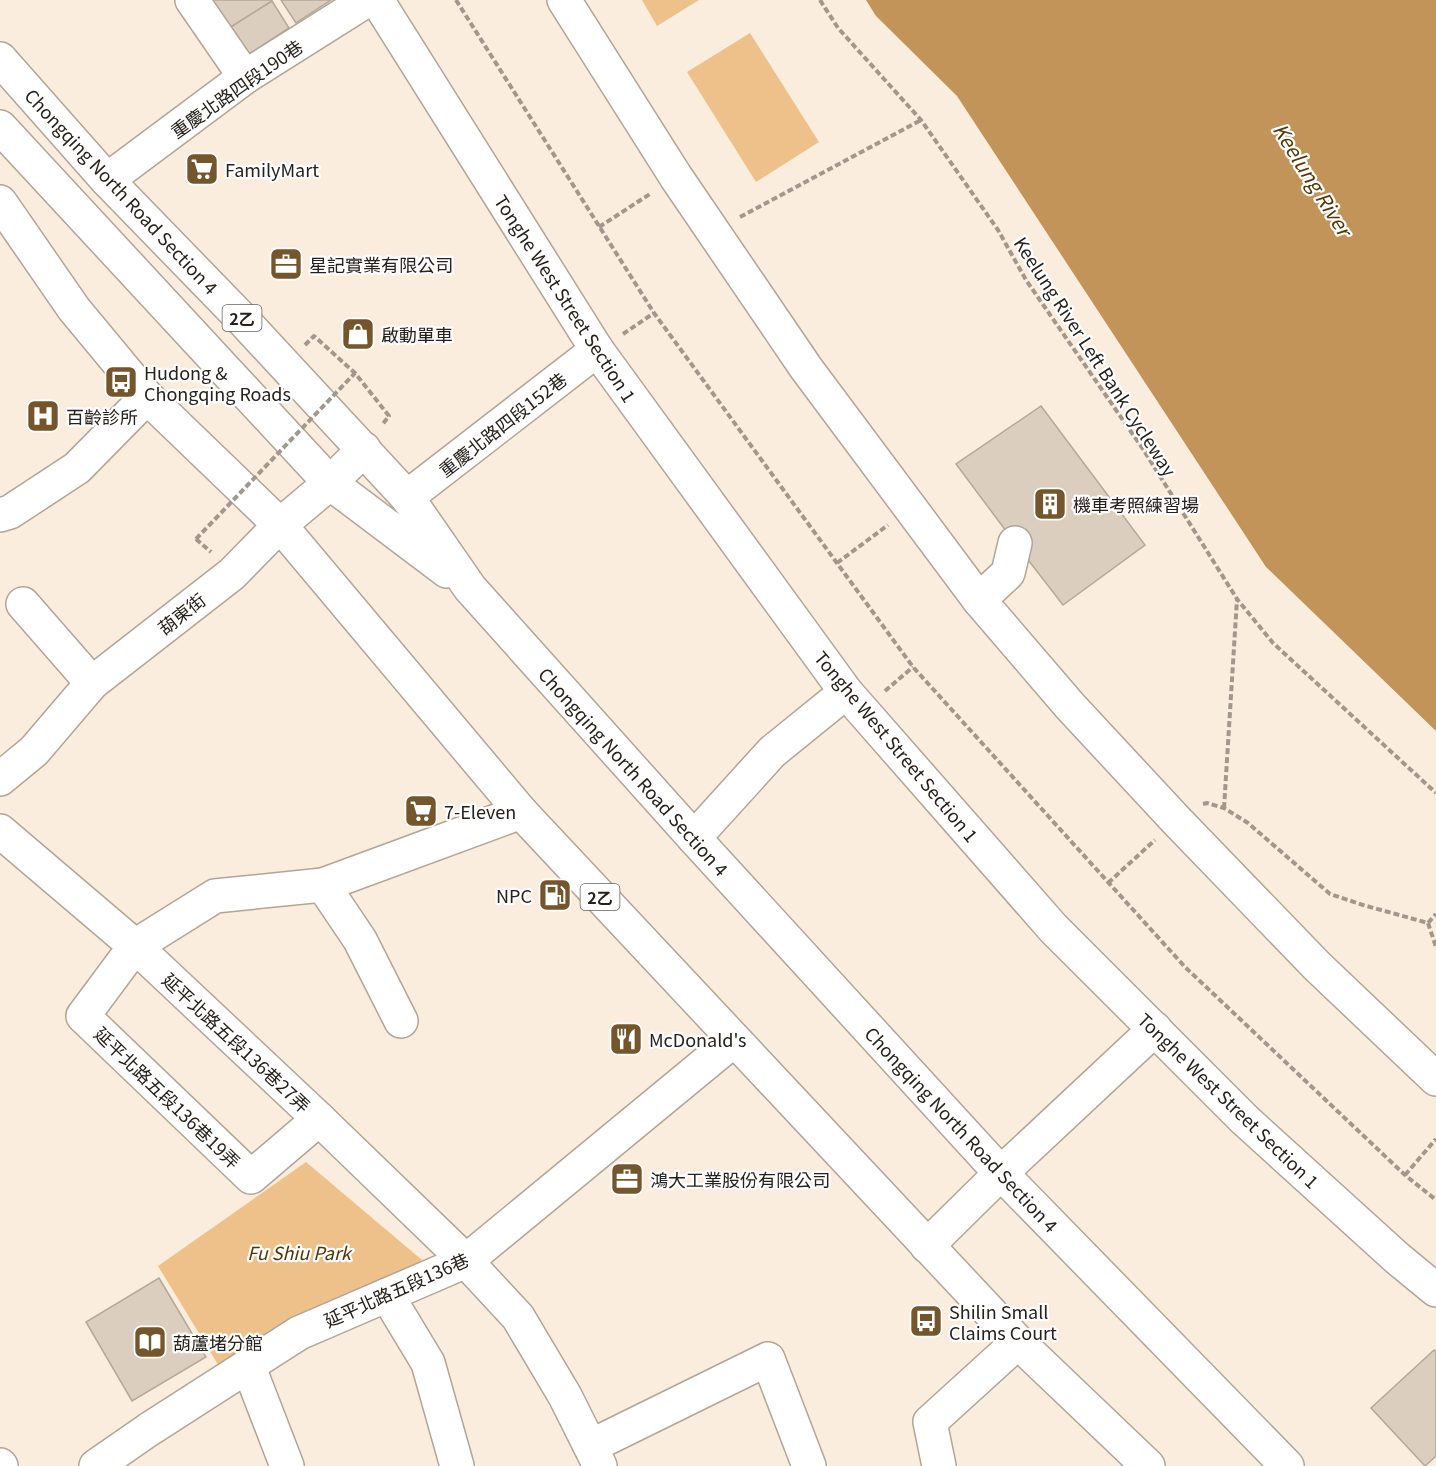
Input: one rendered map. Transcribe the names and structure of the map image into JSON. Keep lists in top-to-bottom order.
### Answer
{
  "streets": {
    "main road": [
      "重慶北路四段190巷",
      "Chongqing North Road Section 4",
      "Tonghe West Street Section 1",
      "2乙",
      "重慶北路四段152巷",
      "葫東街",
      "延平北路五段136巷27弄",
      "延平北路五段136巷19弄",
      "延平北路五段136巷"
    ],
    "path": ["Keelung River Left Bank Cycleway"]
  },
  "crossings": [
    ["重慶北路四段190巷", "Chongqing North Road Section 4"],
    ["Chongqing North Road Section 4", "重慶北路四段152巷"],
    ["Chongqing North Road Section 4", "葫東街"],
    ["Tonghe West Street Section 1", "重慶北路四段152巷"],
    ["2乙", "葫東街"],
    ["2乙", "延平北路五段136巷"],
    ["延平北路五段136巷27弄", "延平北路五段136巷19弄"],
    ["延平北路五段136巷27弄", "延平北路五段136巷"]
  ],
  "water": ["Keelung River"],
  "parks": ["Fu Shiu Park"],
  "places": {
    "supermarket": ["FamilyMart", "7-Eleven"],
    "office": ["星記實業有限公司", "鴻大工業股份有限公司"],
    "shop": ["啟動單車"],
    "bus stop": ["Hudong & Chongqing Roads", "Shilin Small Claims Court"],
    "hospital": ["百齡診所"],
    "building": ["機車考照練習場"],
    "fuel station": ["NPC"],
    "restaurant": ["McDonald's"],
    "library": ["葫蘆堵分館"]
  }
}
